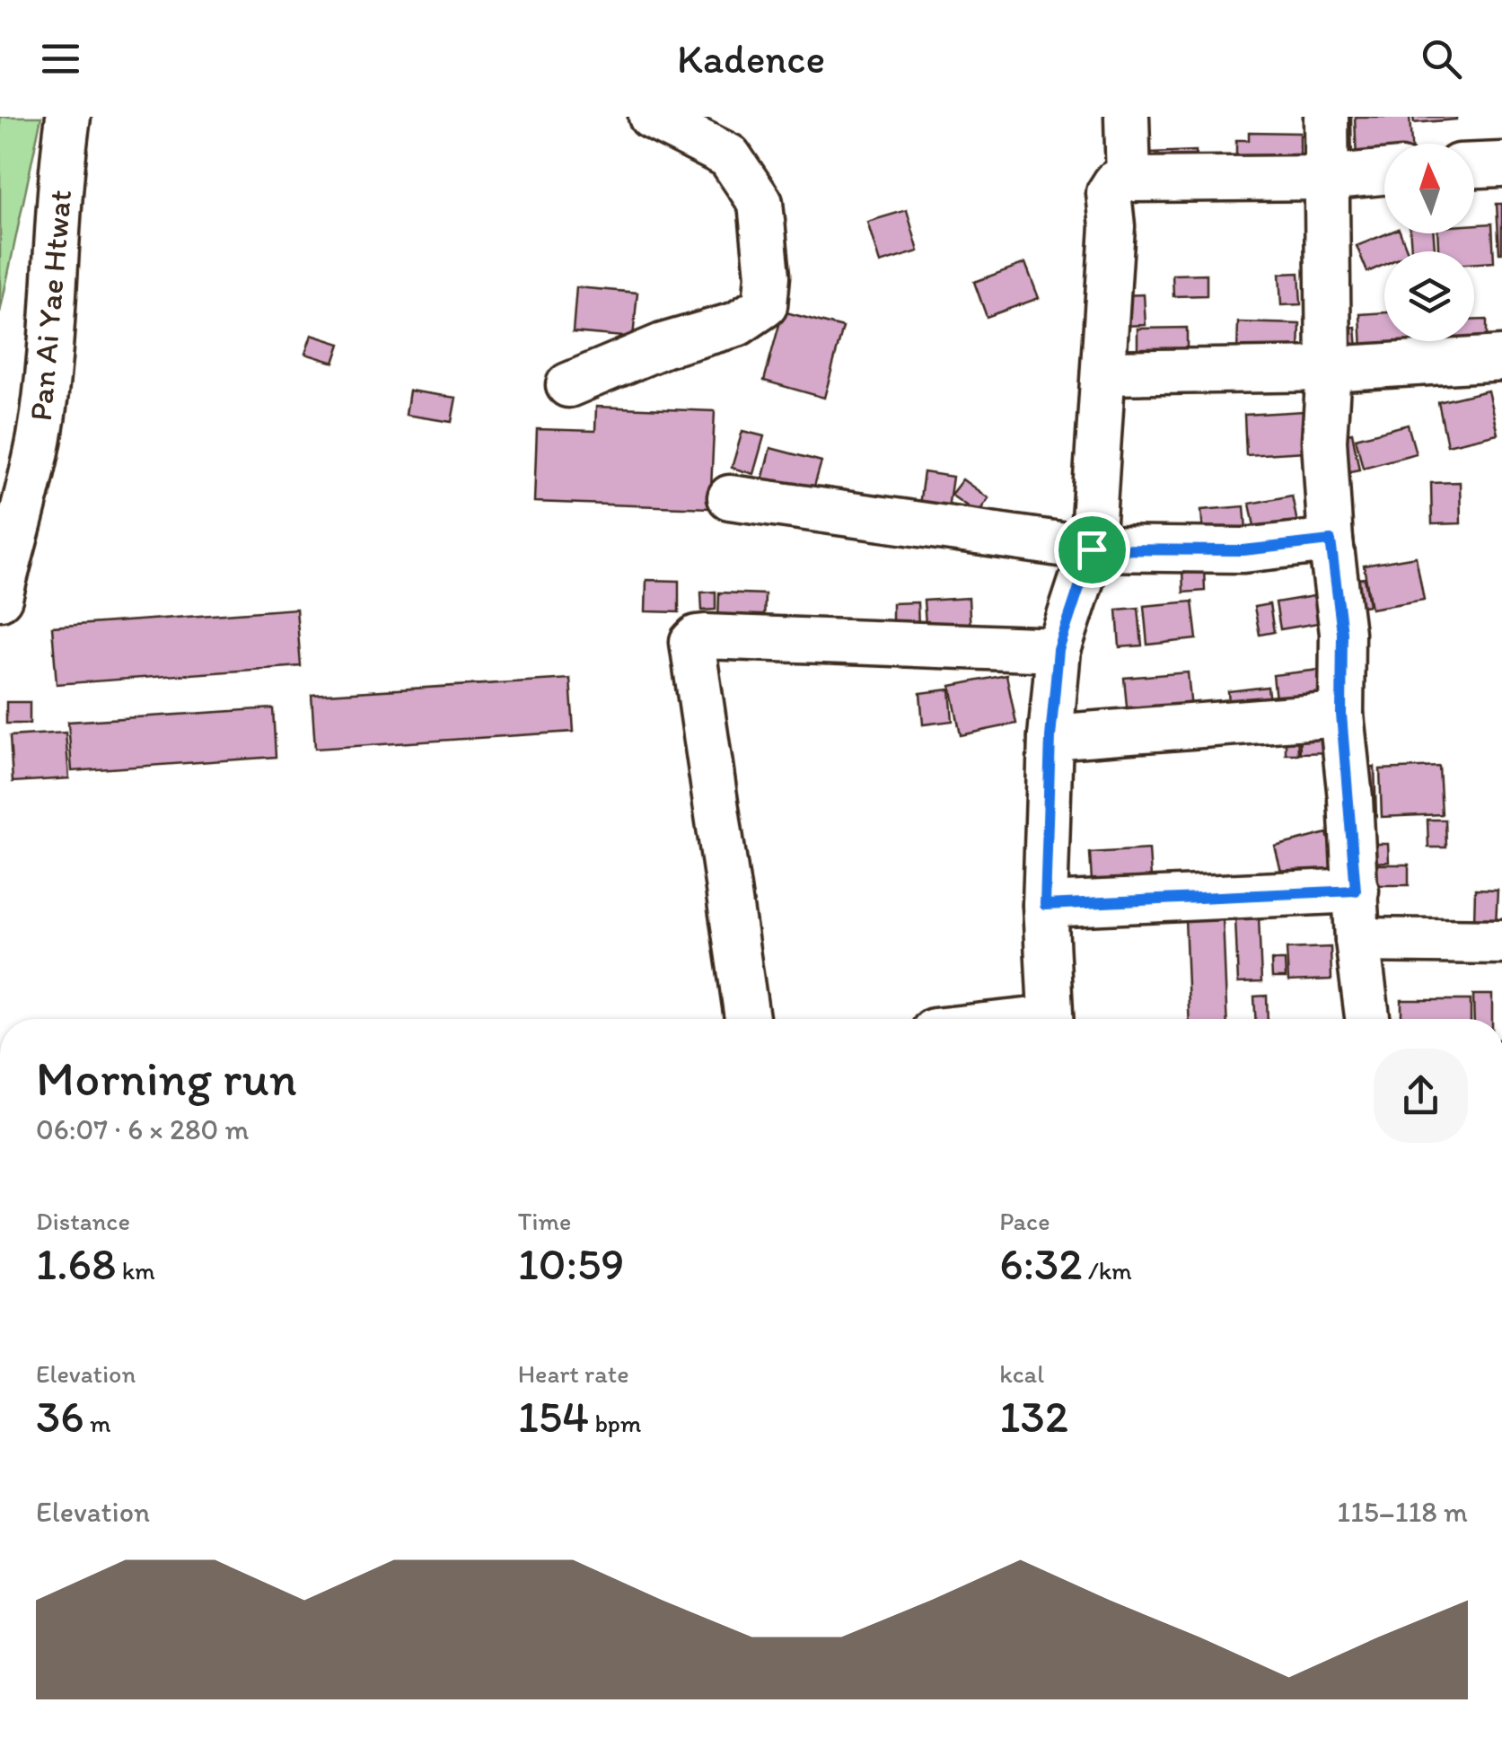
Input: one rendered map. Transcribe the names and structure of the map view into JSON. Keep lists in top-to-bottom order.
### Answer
{
  "streets": {
    "street": ["Pan Ai Yae Htwat"]
  },
  "north": "top",
  "page": {
    "header": "Kadence",
    "heading": ["Morning run", "06:07 · 6 × 280 m"],
    "stats": [
      ["Distance", "1.68 km"],
      ["Time", "10:59"],
      ["Pace", "6:32 /km"],
      ["Elevation", "36 m"],
      ["Heart rate", "154 bpm"],
      ["kcal", "132"]
    ],
    "chart": ["Elevation", "115–118 m"]
  }
}
